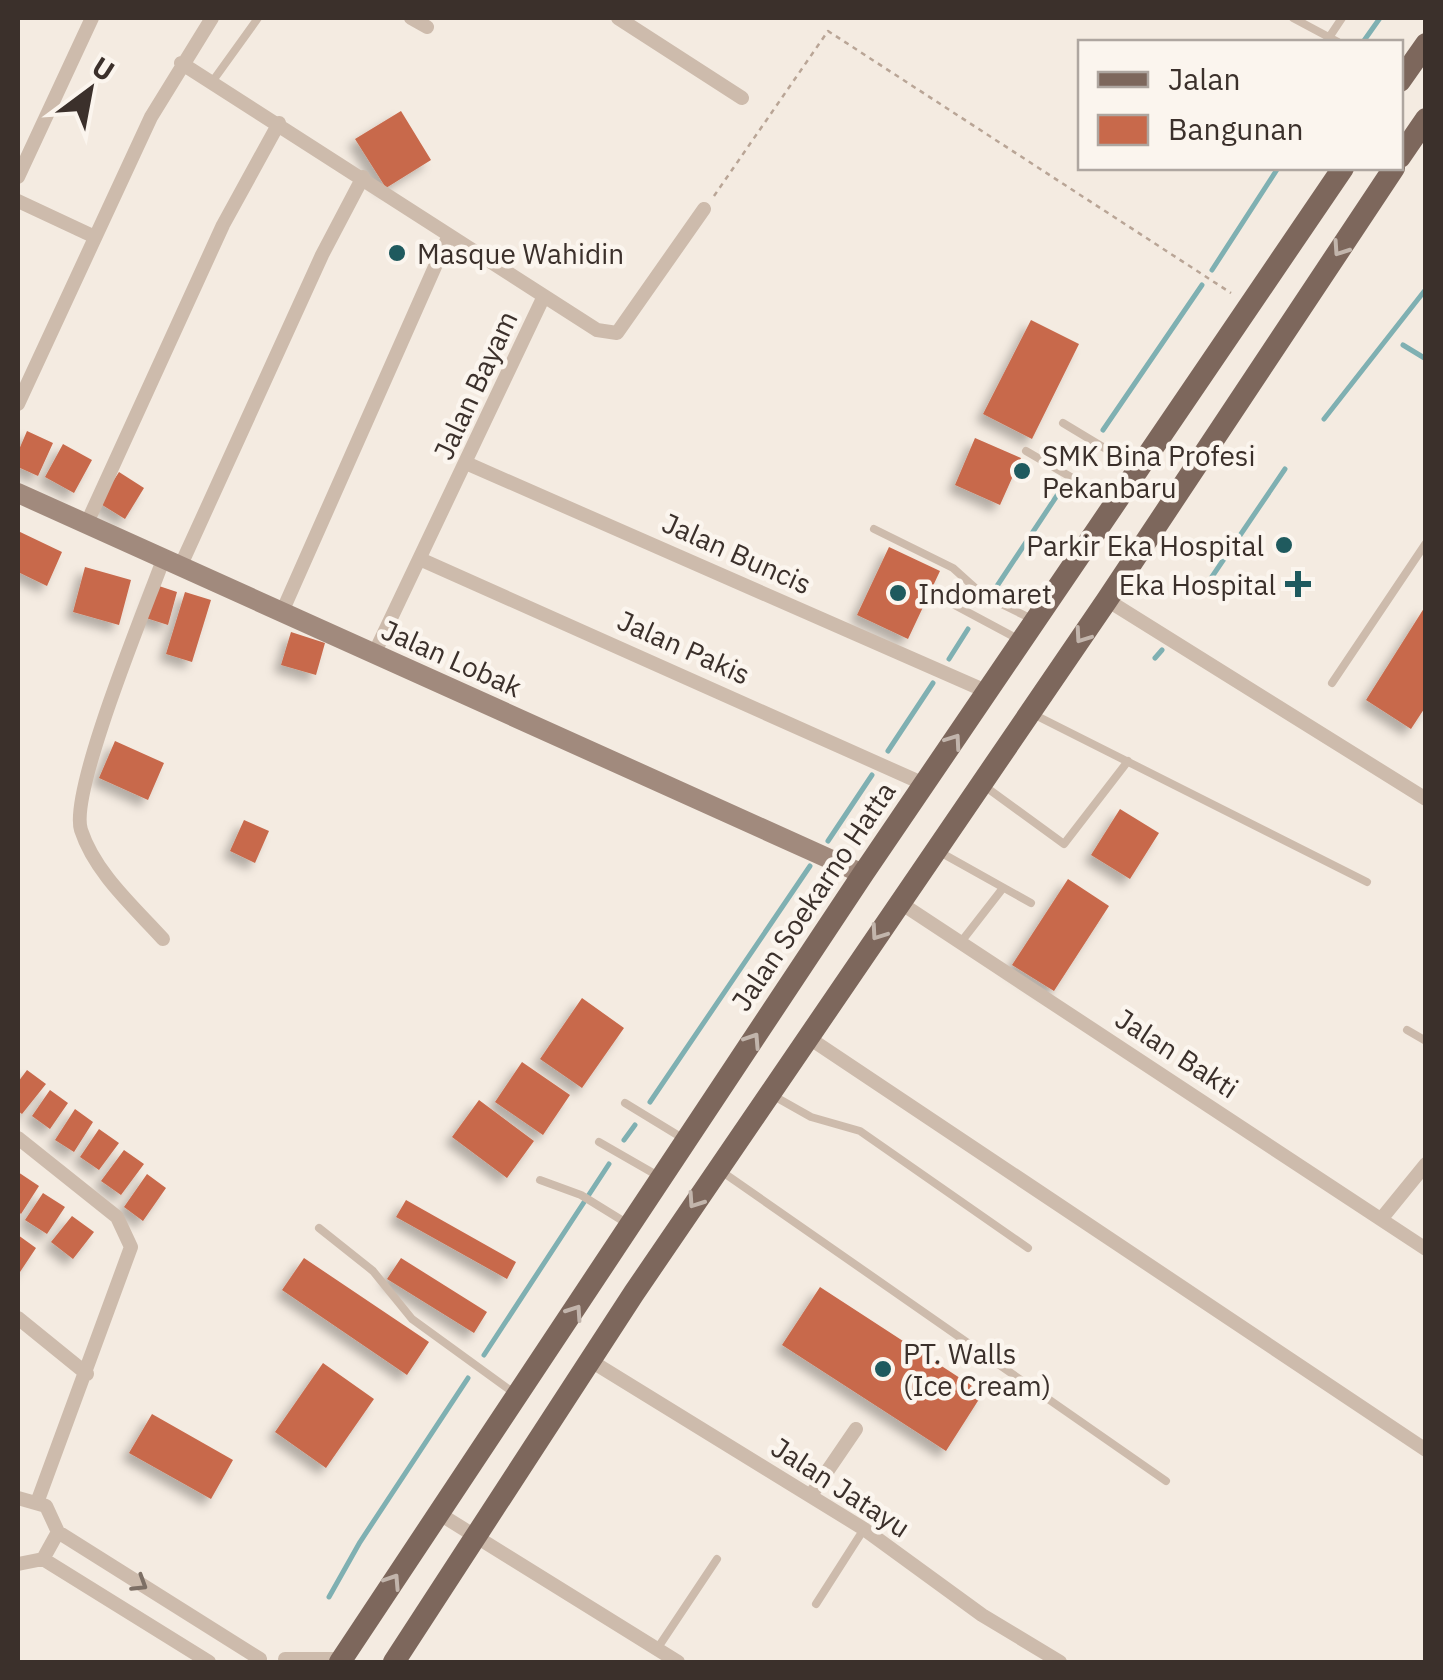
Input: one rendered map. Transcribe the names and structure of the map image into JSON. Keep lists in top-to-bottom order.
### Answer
{
  "streets": {
    "main road": ["Jalan Lobak", "Jalan Soekarno Hatta"],
    "street": [
      "Jalan Bayam",
      "Jalan Buncis",
      "Jalan Pakis",
      "Jalan Bakti",
      "Jalan Jatayu"
    ]
  },
  "crossings": [
    ["Jalan Bayam", "Jalan Buncis"],
    ["Jalan Bayam", "Jalan Pakis"],
    ["Jalan Bayam", "Jalan Lobak"],
    ["Jalan Buncis", "Jalan Soekarno Hatta"],
    ["Jalan Pakis", "Jalan Soekarno Hatta"],
    ["Jalan Lobak", "Jalan Soekarno Hatta"]
  ],
  "places": {
    "other": [
      "Masque Wahidin",
      "SMK Bina Profesi Pekanbaru",
      "Parkir Eka Hospital",
      "Indomaret",
      "PT. Walls (Ice Cream)"
    ],
    "health": ["Eka Hospital"]
  },
  "legend": ["Jalan", "Bangunan"],
  "north": "top right"
}
